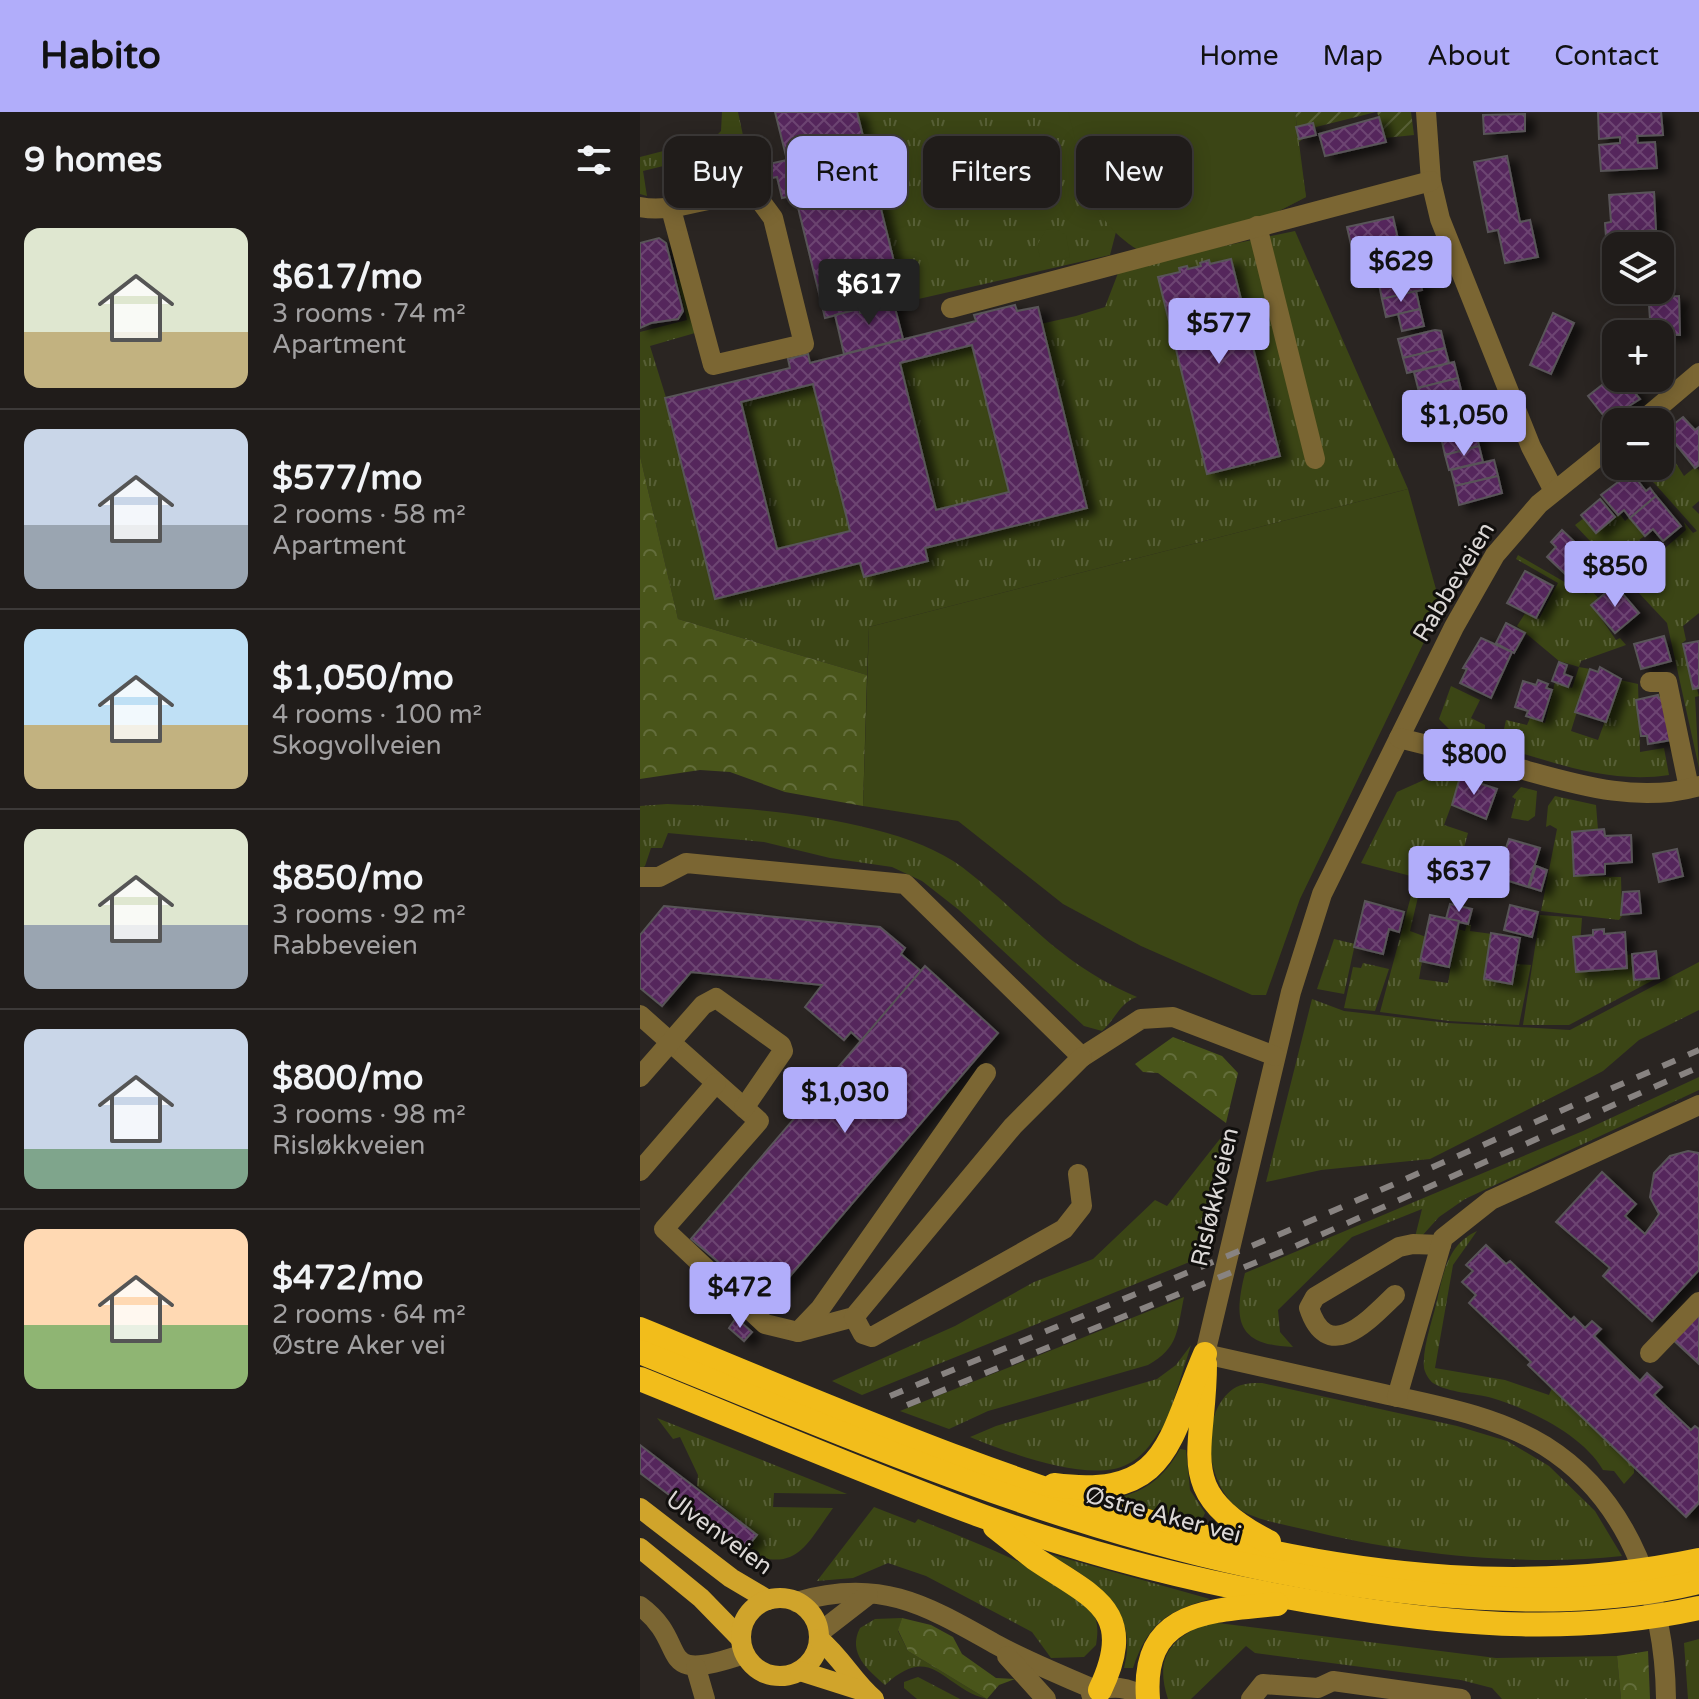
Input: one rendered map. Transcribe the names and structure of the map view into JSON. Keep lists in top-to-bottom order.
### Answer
{
  "streets": {
    "highway": ["Østre Aker vei"],
    "main road": ["Ulvenveien"],
    "street": ["Rabbeveien", "Risløkkveien"]
  },
  "crossings": [
    ["Rabbeveien", "Risløkkveien"]
  ],
  "page": {
    "header": "Habito",
    "nav": [
      "Home",
      "Map",
      "About",
      "Contact"
    ],
    "heading": "9 homes",
    "chip": [
      "Buy",
      "Rent",
      "Filters",
      "New"
    ],
    "list": [
      {
        "name": "$617/mo",
        "note": "3 rooms · 74 m² · Apartment"
      },
      {
        "name": "$577/mo",
        "note": "2 rooms · 58 m² · Apartment"
      },
      {
        "name": "$1,050/mo",
        "note": "4 rooms · 100 m² · Skogvollveien"
      },
      {
        "name": "$850/mo",
        "note": "3 rooms · 92 m² · Rabbeveien"
      },
      {
        "name": "$800/mo",
        "note": "3 rooms · 98 m² · Risløkkveien"
      },
      {
        "name": "$472/mo",
        "note": "2 rooms · 64 m² · Østre Aker vei"
      }
    ],
    "map_buttons": ["+", "−"],
    "price": [
      "$629",
      "$617",
      "$577",
      "$1,050",
      "$850",
      "$800",
      "$637",
      "$1,030",
      "$472"
    ]
  }
}
